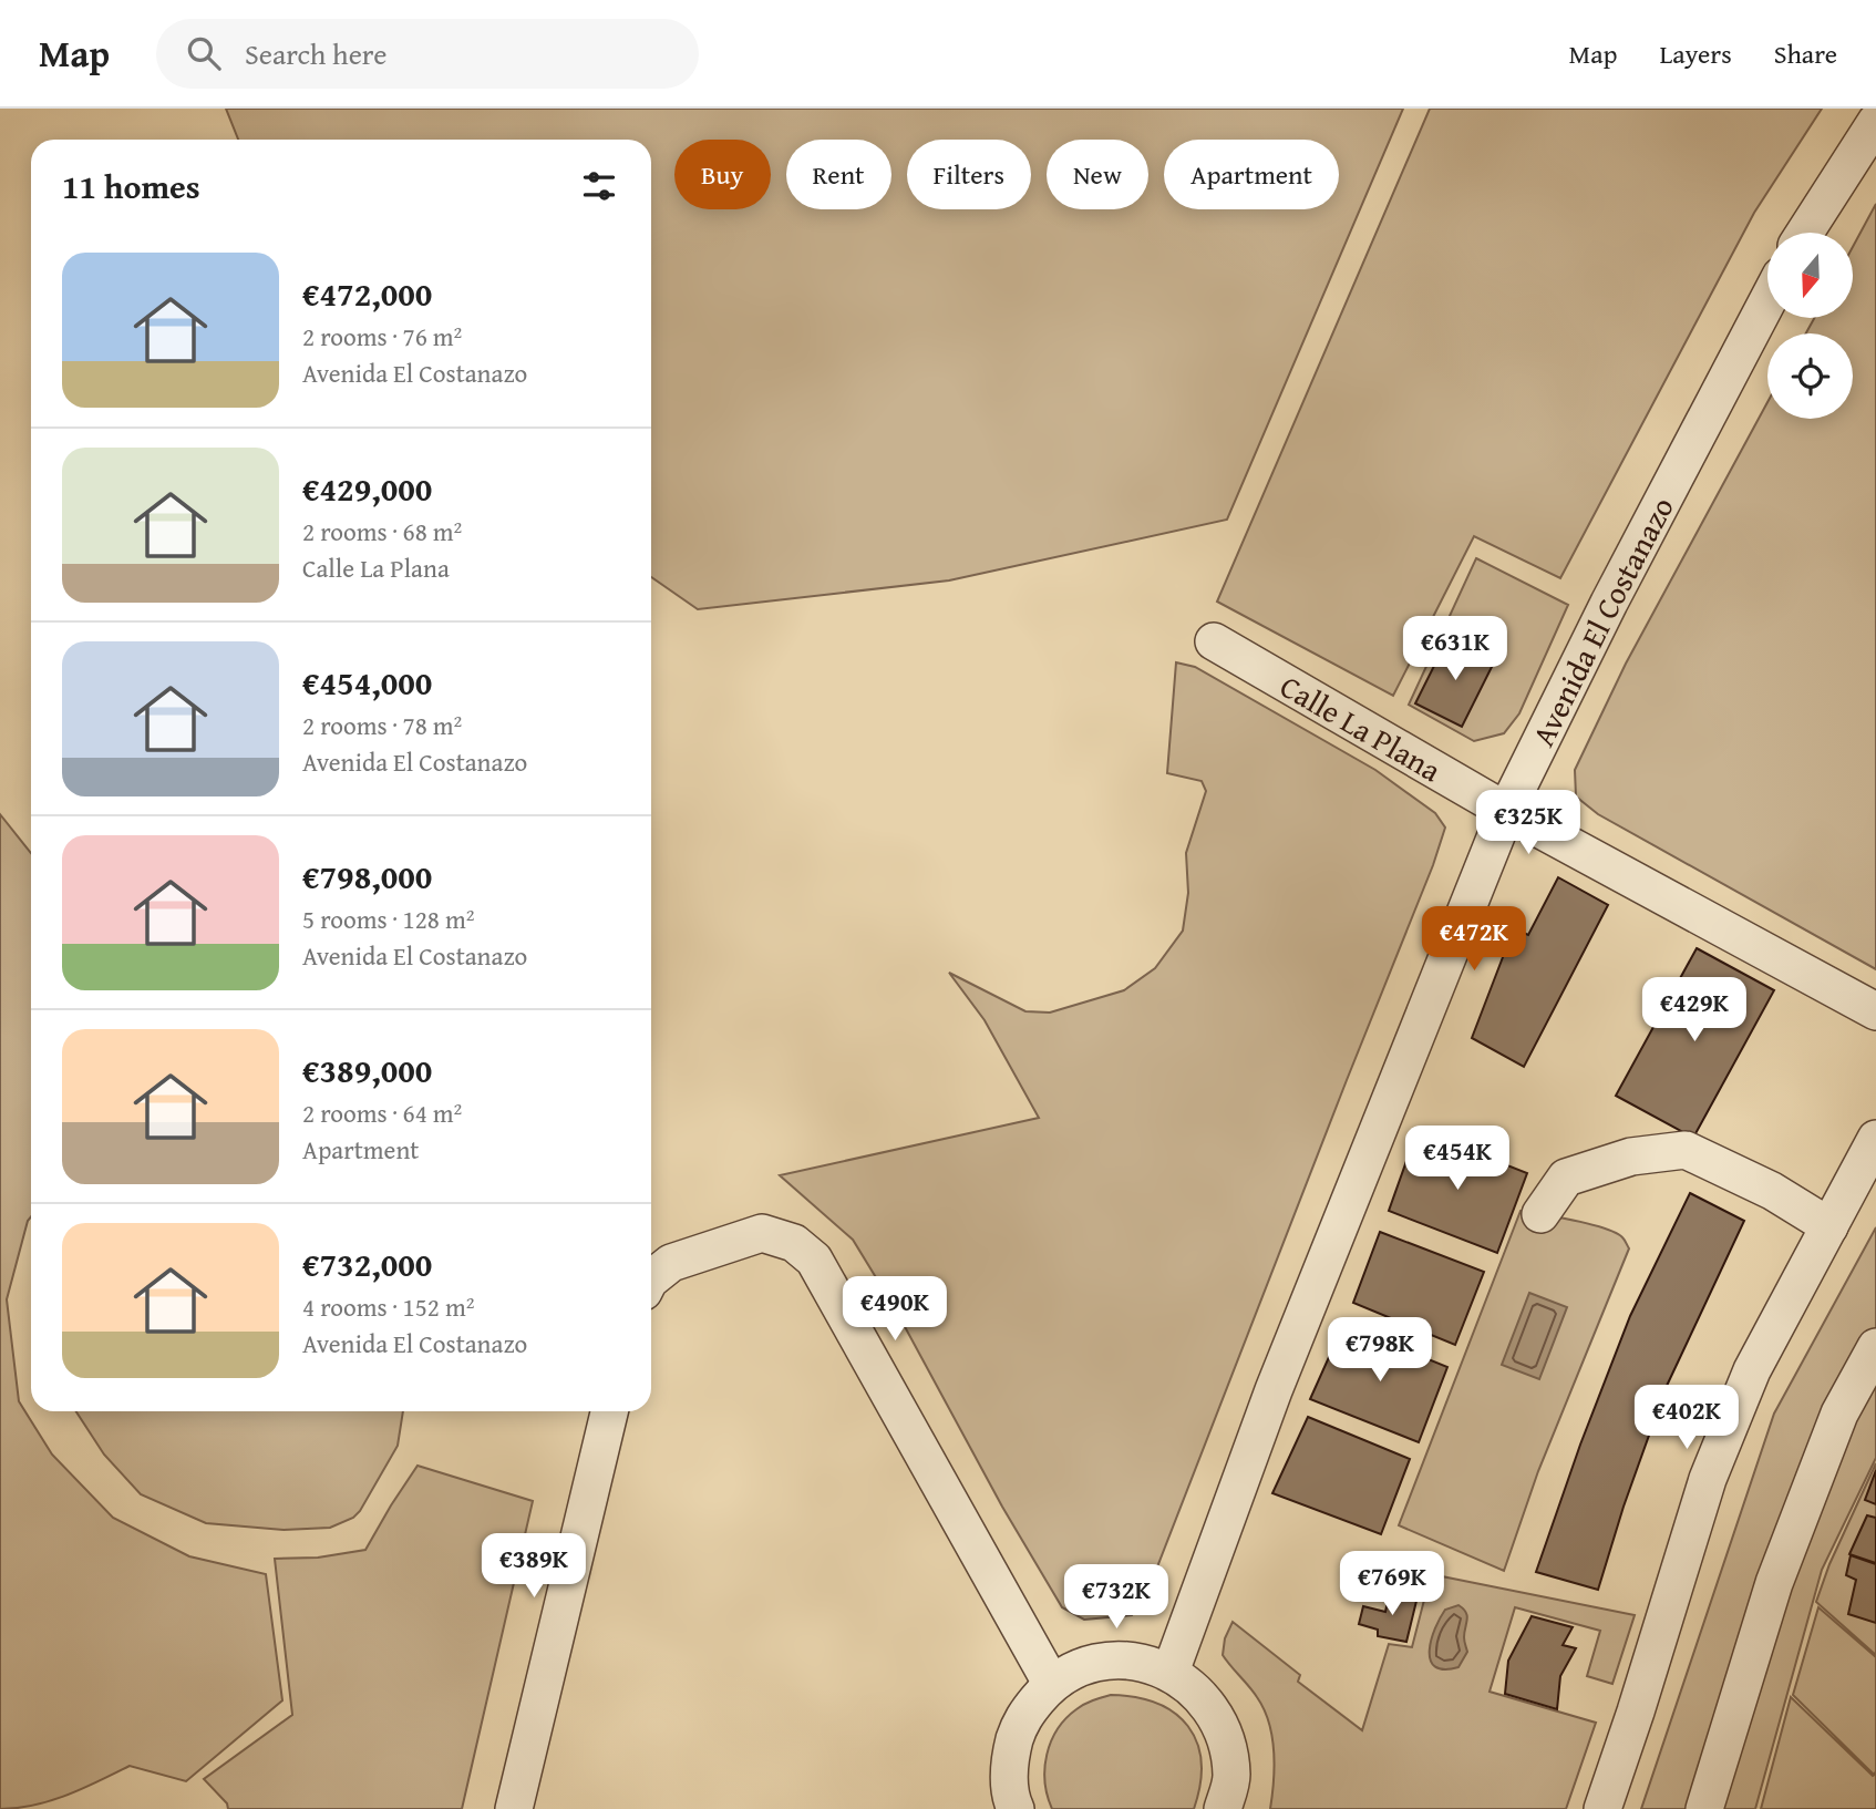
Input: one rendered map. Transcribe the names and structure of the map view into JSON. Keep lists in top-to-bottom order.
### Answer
{
  "streets": {
    "street": ["Avenida El Costanazo", "Calle La Plana"]
  },
  "crossings": [
    ["Avenida El Costanazo", "Calle La Plana"]
  ],
  "north": "bottom",
  "page": {
    "header": "Map",
    "search": "Search here",
    "nav": ["Map", "Layers", "Share"],
    "chip": [
      "Buy",
      "Rent",
      "Filters",
      "New",
      "Apartment"
    ],
    "heading": "11 homes",
    "list": [
      {
        "name": "€472,000",
        "note": "2 rooms · 76 m² · Avenida El Costanazo"
      },
      {
        "name": "€429,000",
        "note": "2 rooms · 68 m² · Calle La Plana"
      },
      {
        "name": "€454,000",
        "note": "2 rooms · 78 m² · Avenida El Costanazo"
      },
      {
        "name": "€798,000",
        "note": "5 rooms · 128 m² · Avenida El Costanazo"
      },
      {
        "name": "€389,000",
        "note": "2 rooms · 64 m² · Apartment"
      },
      {
        "name": "€732,000",
        "note": "4 rooms · 152 m² · Avenida El Costanazo"
      }
    ],
    "price": [
      "€631K",
      "€325K",
      "€472K",
      "€429K",
      "€454K",
      "€490K",
      "€798K",
      "€402K",
      "€389K",
      "€769K",
      "€732K"
    ]
  }
}
